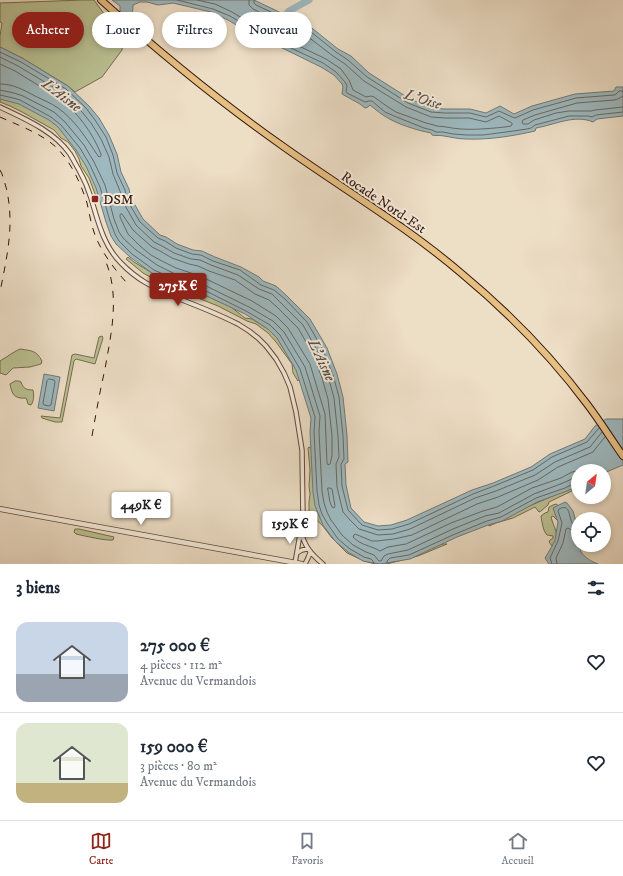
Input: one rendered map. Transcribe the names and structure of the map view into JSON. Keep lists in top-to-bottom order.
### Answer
{
  "streets": {
    "main road": ["Rocade Nord-Est"]
  },
  "water": ["L'Aisne", "L'Oise"],
  "places": {
    "transit": ["DSM"]
  },
  "north": "top right",
  "page": {
    "chip": [
      "Acheter",
      "Louer",
      "Filtres",
      "Nouveau"
    ],
    "price": ["275K €", "449K €", "159K €"],
    "heading": "3 biens",
    "list": [
      {
        "name": "275 000 €",
        "note": "4 pièces · 112 m² · Avenue du Vermandois"
      },
      {
        "name": "159 000 €",
        "note": "3 pièces · 80 m² · Avenue du Vermandois"
      }
    ],
    "tabs": ["Carte", "Favoris", "Accueil"]
  }
}
